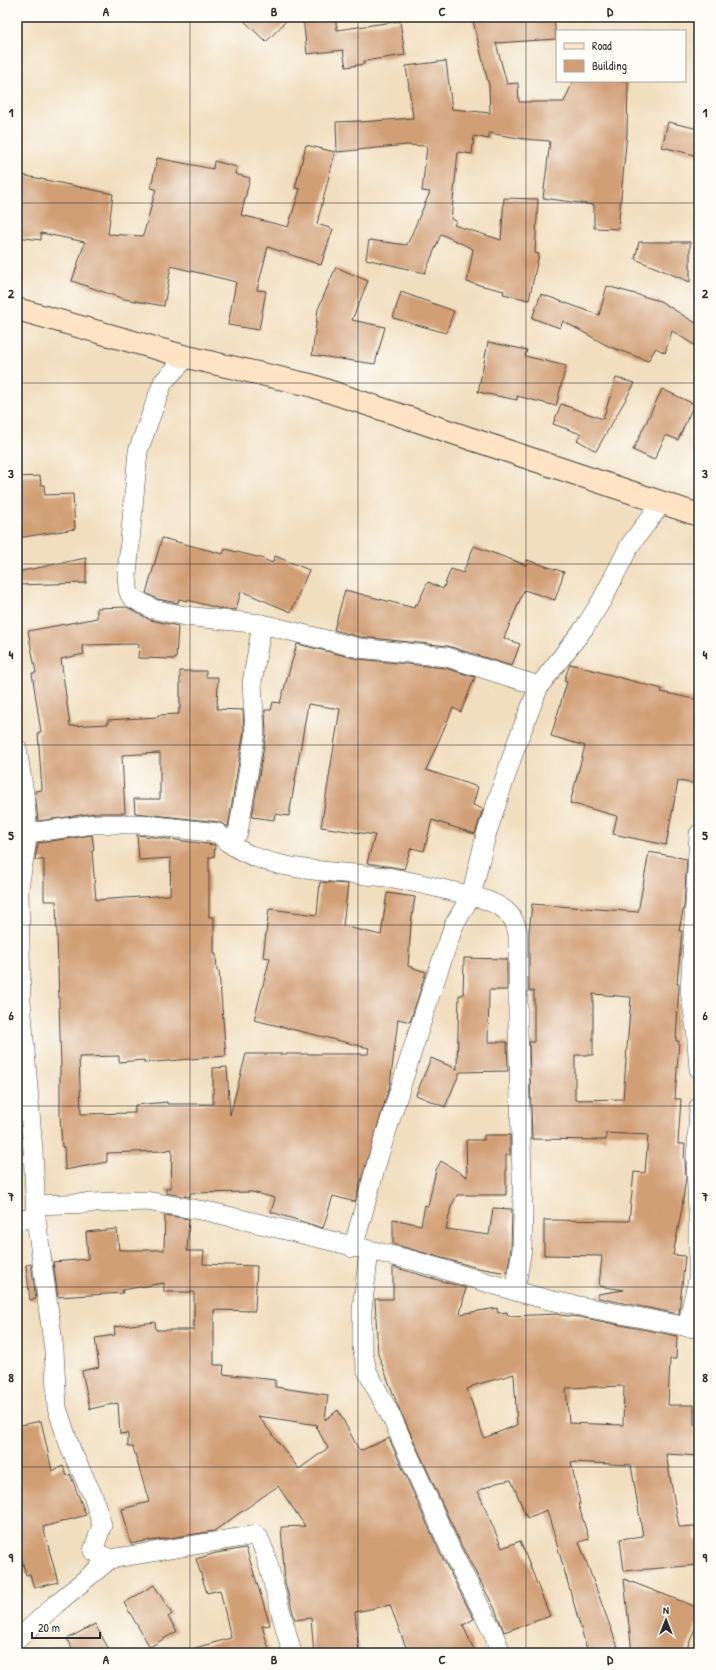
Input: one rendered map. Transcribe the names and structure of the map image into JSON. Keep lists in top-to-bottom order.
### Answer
{
  "legend": ["Road", "Building"],
  "scale_bar": "20 m",
  "north": "top",
  "grid": {
    "columns": [
      "A",
      "B",
      "C",
      "D"
    ],
    "rows": [
      "1",
      "2",
      "3",
      "4",
      "5",
      "6",
      "7",
      "8",
      "9"
    ]
  }
}
